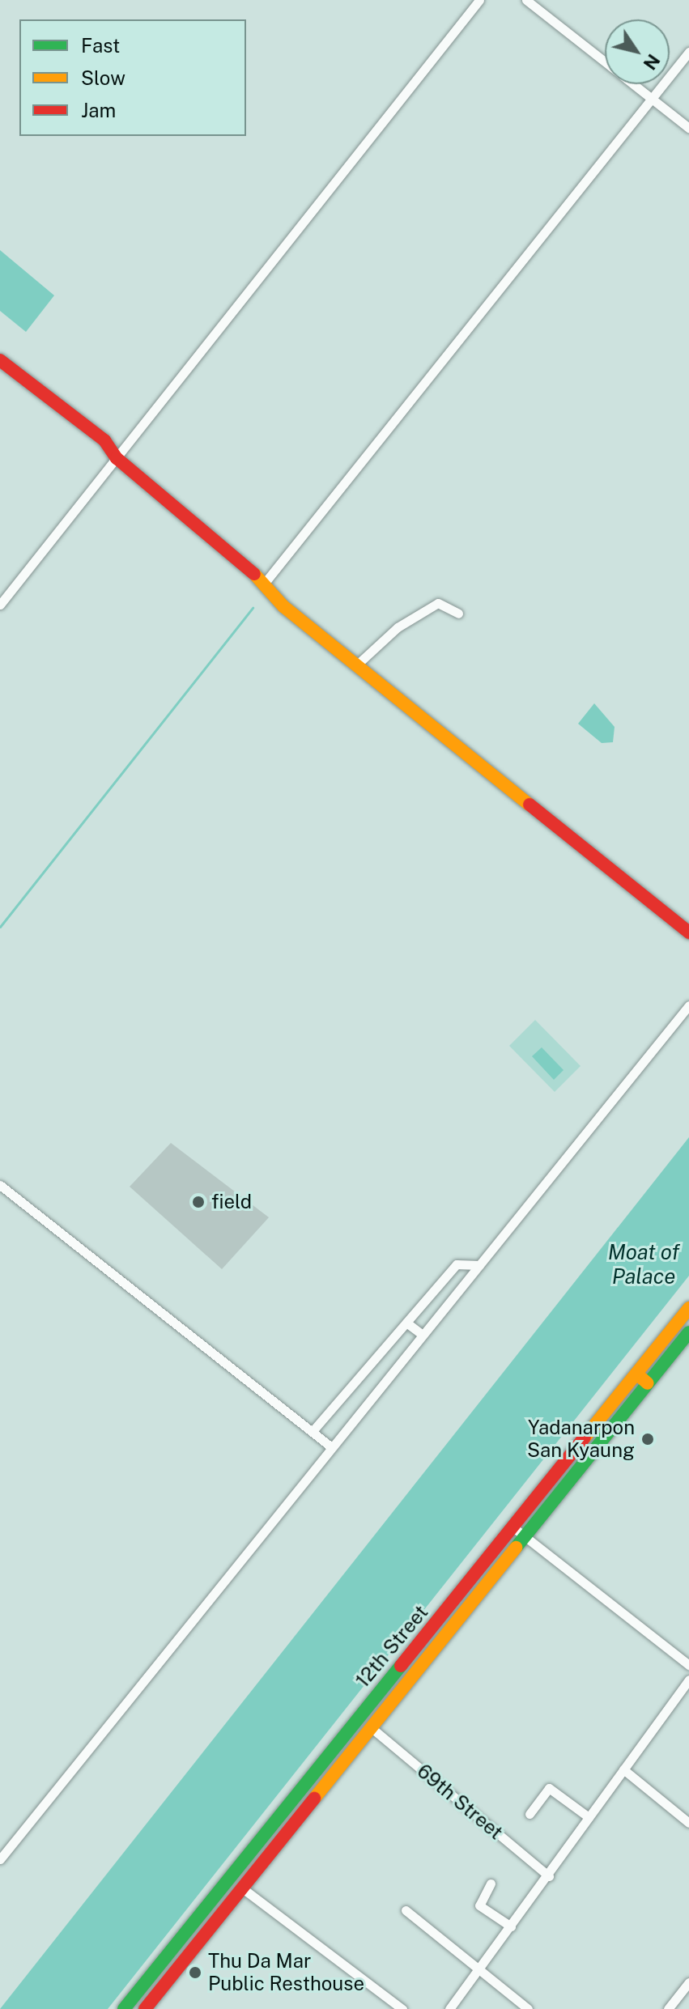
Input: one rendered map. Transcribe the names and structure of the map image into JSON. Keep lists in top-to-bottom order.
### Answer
{
  "streets": {
    "main road": ["12th Street"],
    "street": ["69th Street"]
  },
  "crossings": [
    ["12th Street", "69th Street"]
  ],
  "water": ["Moat of Palace"],
  "places": ["field", "Yadanarpon San Kyaung", "Thu Da Mar Public Resthouse"],
  "legend": ["Fast", "Slow", "Jam"],
  "north": "bottom right"
}
